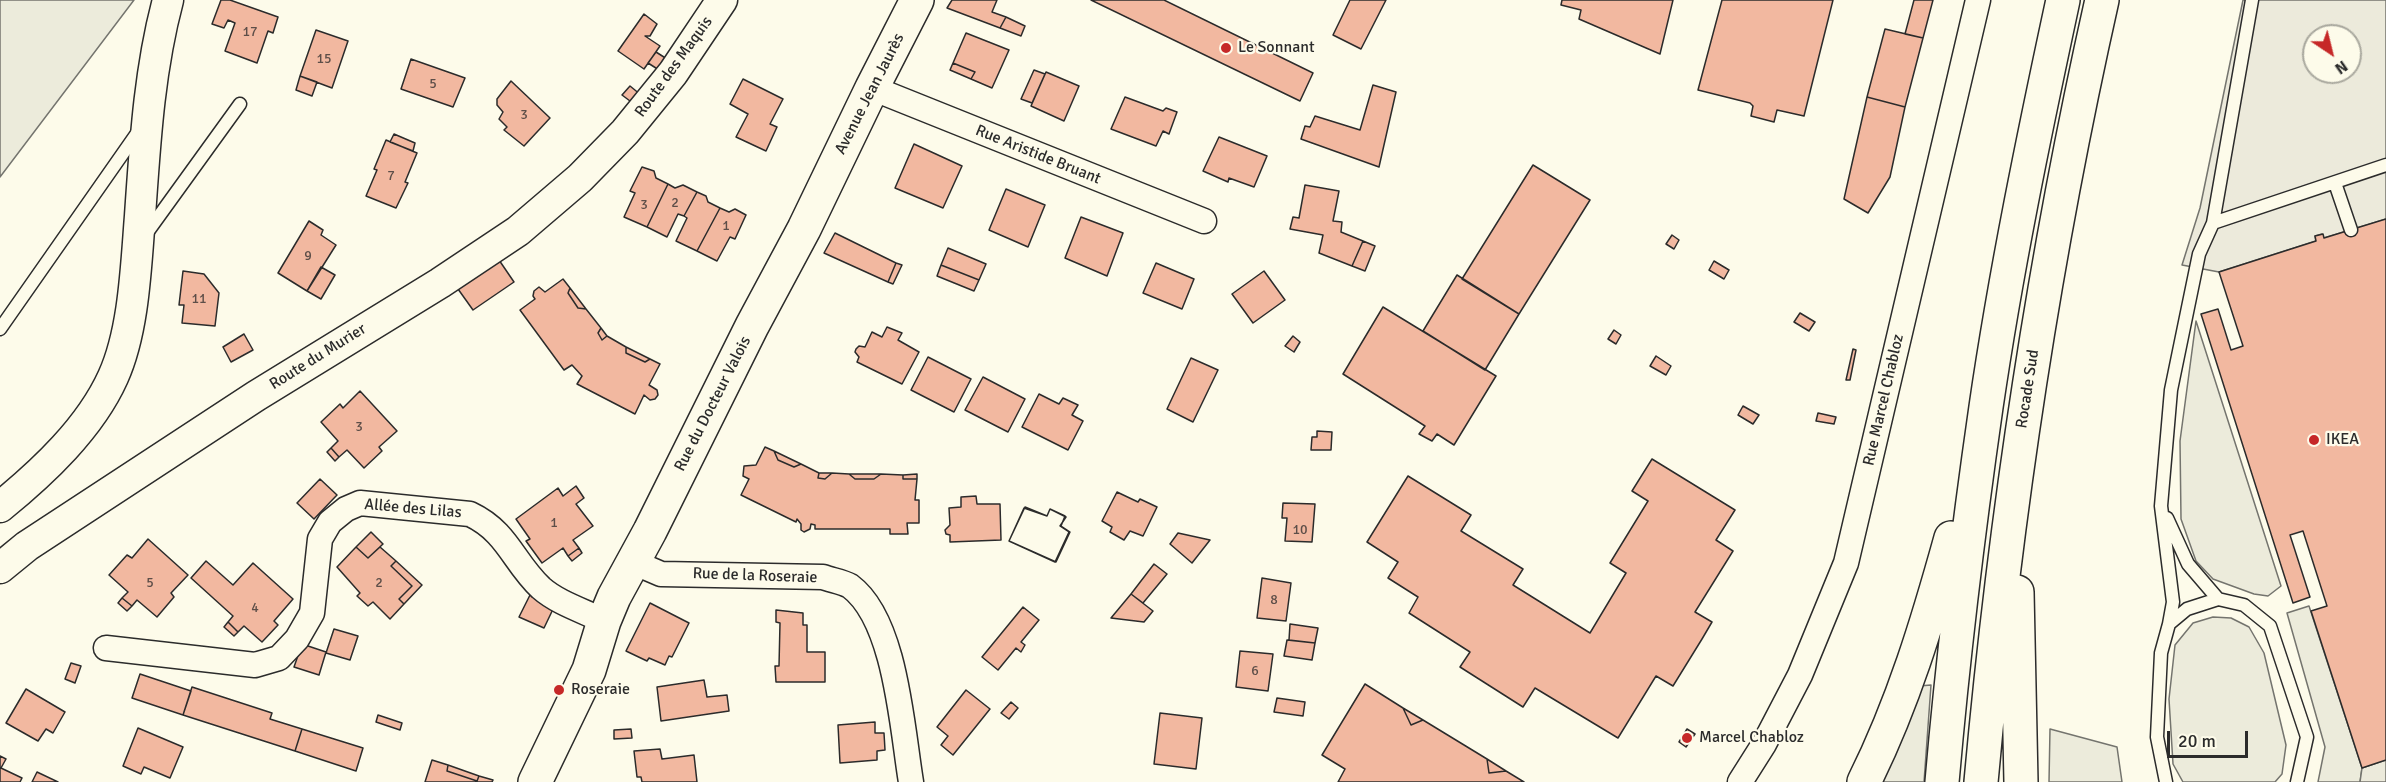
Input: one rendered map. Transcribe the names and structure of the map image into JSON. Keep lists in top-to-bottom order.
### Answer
{
  "streets": {
    "main road": ["Avenue Jean Jaurès", "Rocade Sud", "Rue du Docteur Valois"],
    "street": [
      "Route des Maquis",
      "Rue Aristide Bruant",
      "Route du Murier",
      "Rue Marcel Chabloz",
      "Allée des Lilas",
      "Rue de la Roseraie"
    ]
  },
  "crossings": [
    ["Route des Maquis", "Route du Murier"],
    ["Avenue Jean Jaurès", "Rue Aristide Bruant"],
    ["Avenue Jean Jaurès", "Rue du Docteur Valois"],
    ["Rue du Docteur Valois", "Allée des Lilas"],
    ["Rue du Docteur Valois", "Rue de la Roseraie"]
  ],
  "places": [
    "Le Sonnant",
    "IKEA",
    "Roseraie",
    "Marcel Chabloz"
  ],
  "house_numbers": [
    "17",
    "15",
    "5",
    "3",
    "7",
    "2",
    "3",
    "1",
    "9",
    "11",
    "3",
    "1",
    "10",
    "5",
    "2",
    "8",
    "4",
    "6"
  ],
  "scale_bar": "20 m",
  "north": "bottom right"
}
